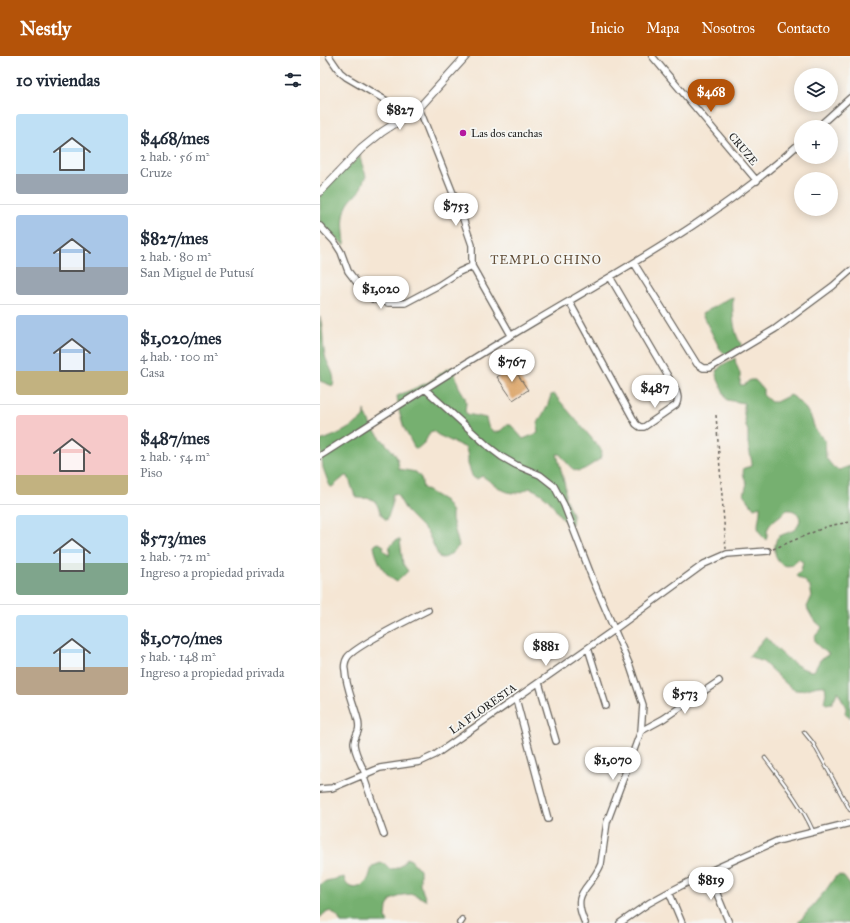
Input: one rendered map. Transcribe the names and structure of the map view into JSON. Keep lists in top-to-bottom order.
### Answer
{
  "streets": {
    "street": ["CRUZE", "LA FLORESTA"]
  },
  "districts": ["TEMPLO CHINO"],
  "places": ["Las dos canchas"],
  "page": {
    "header": "Nestly",
    "nav": [
      "Inicio",
      "Mapa",
      "Nosotros",
      "Contacto"
    ],
    "heading": "10 viviendas",
    "map_buttons": ["+", "−"],
    "price": [
      "$468",
      "$827",
      "$753",
      "$1,020",
      "$767",
      "$487",
      "$881",
      "$573",
      "$1,070",
      "$819"
    ],
    "list": [
      {
        "name": "$468/mes",
        "note": "2 hab. · 56 m² · Cruze"
      },
      {
        "name": "$827/mes",
        "note": "2 hab. · 80 m² · San Miguel de Putusí"
      },
      {
        "name": "$1,020/mes",
        "note": "4 hab. · 100 m² · Casa"
      },
      {
        "name": "$487/mes",
        "note": "2 hab. · 54 m² · Piso"
      },
      {
        "name": "$573/mes",
        "note": "2 hab. · 72 m² · Ingreso a propiedad privada"
      },
      {
        "name": "$1,070/mes",
        "note": "5 hab. · 148 m² · Ingreso a propiedad privada"
      }
    ]
  }
}
